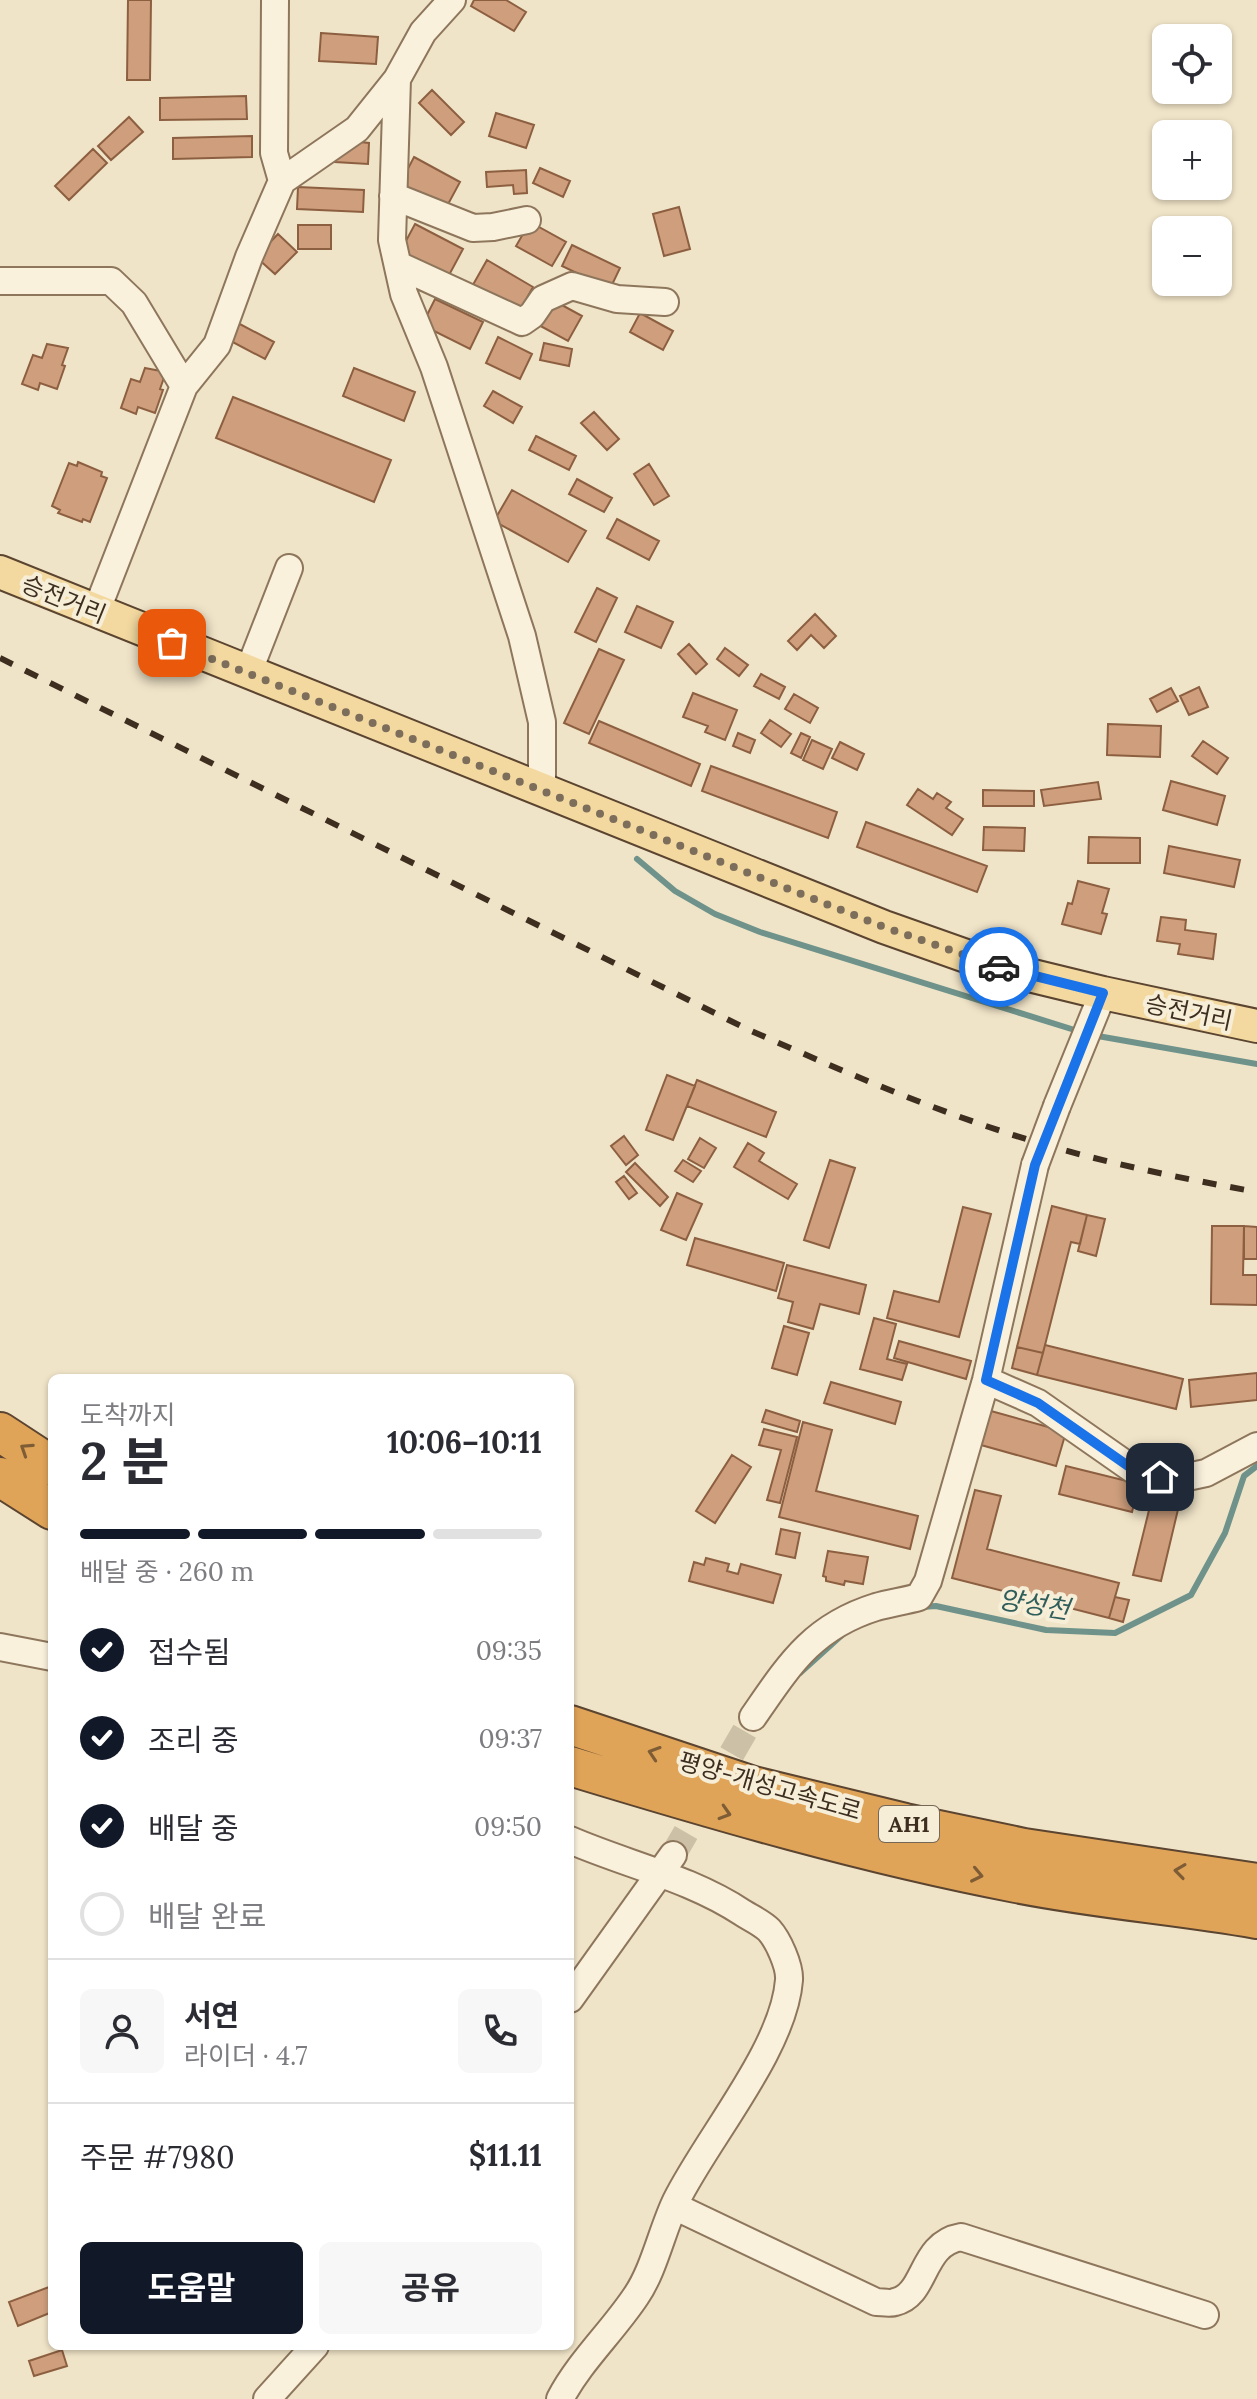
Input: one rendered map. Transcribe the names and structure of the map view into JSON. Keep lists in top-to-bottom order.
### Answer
{
  "streets": {
    "highway": ["평양-개성고속도로", "AH1"],
    "main road": ["승전거리"]
  },
  "water": ["양성천"],
  "page": {
    "map_buttons": ["+", "−"],
    "heading": ["2 분", "도착까지", "10:06–10:11"],
    "panel": [
      "서연",
      "라이더 · 4.7",
      "주문 #7980",
      "$11.11"
    ],
    "bar": "배달 중 · 260 m",
    "list": [
      ["접수됨", "09:35"],
      ["조리 중", "09:37"],
      ["배달 중", "09:50"],
      "배달 완료"
    ],
    "buttons": ["도움말", "공유"]
  }
}
